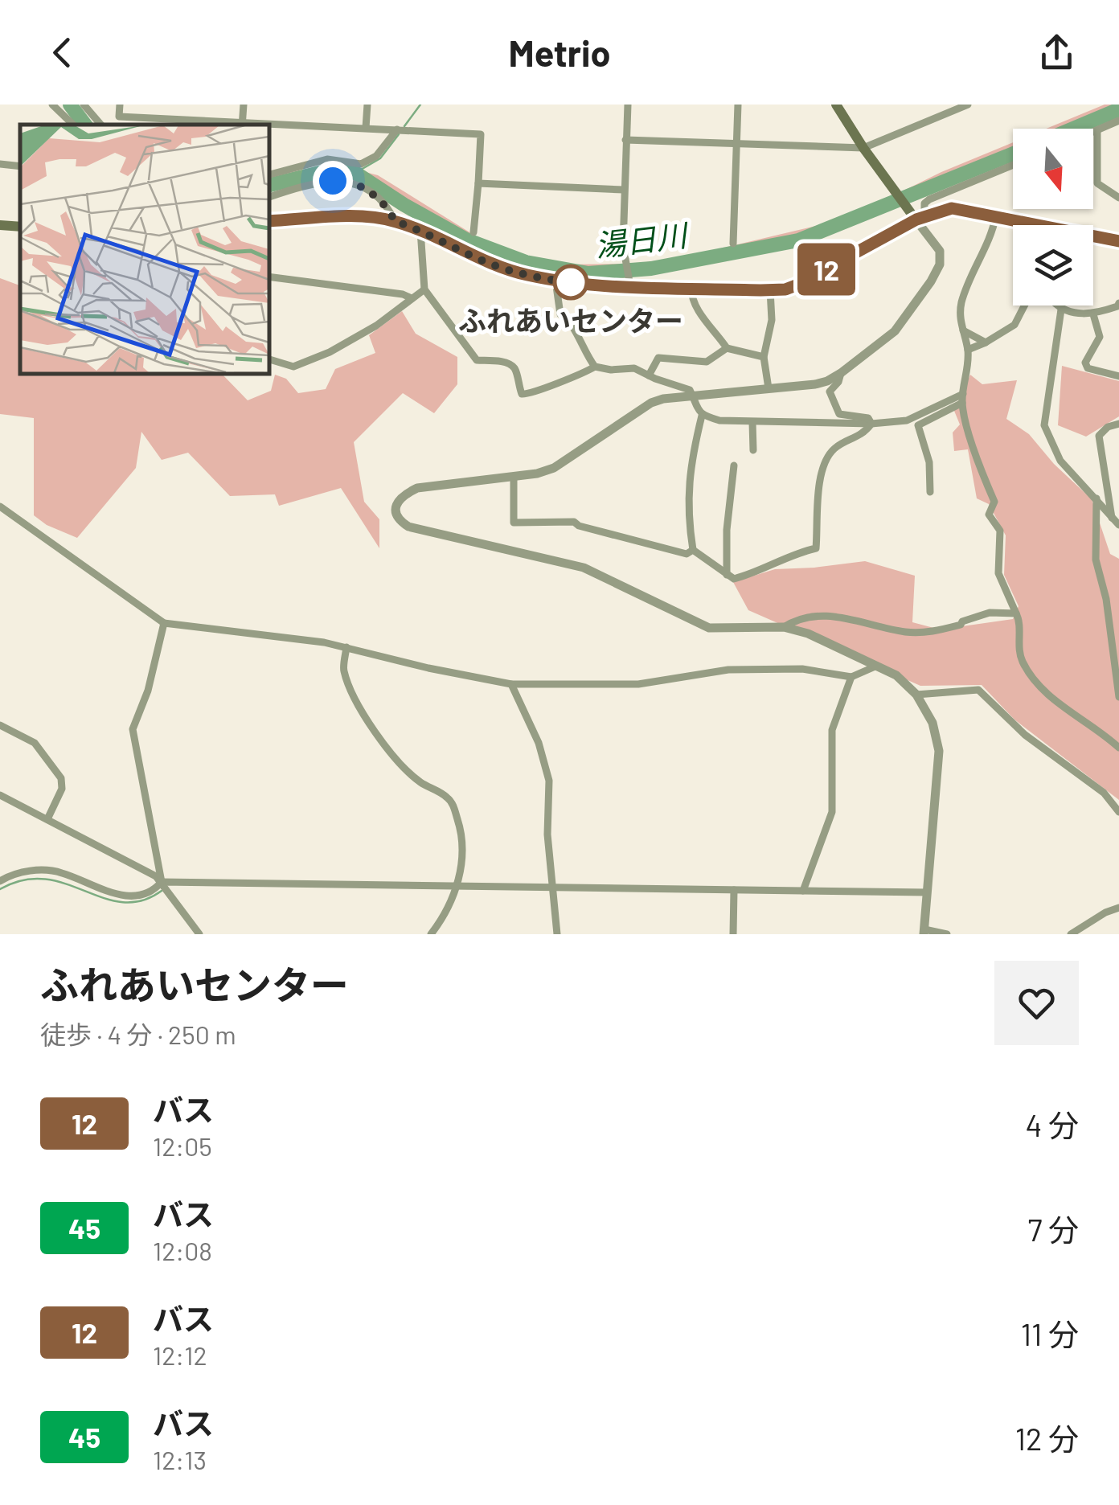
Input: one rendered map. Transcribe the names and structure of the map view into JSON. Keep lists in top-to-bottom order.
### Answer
{
  "water": ["湯日川"],
  "places": ["ふれあいセンター"],
  "lines": ["bus line 12"],
  "north": "bottom",
  "page": {
    "header": "Metrio",
    "on_map": "12",
    "heading": ["ふれあいセンター", "徒歩 · 4 分 · 250 m"],
    "list": [
      {
        "mark": "12",
        "name": "バス",
        "note": "12:05",
        "value": "4 分"
      },
      {
        "mark": "45",
        "name": "バス",
        "note": "12:08",
        "value": "7 分"
      },
      {
        "mark": "12",
        "name": "バス",
        "note": "12:12",
        "value": "11 分"
      },
      {
        "mark": "45",
        "name": "バス",
        "note": "12:13",
        "value": "12 分"
      }
    ]
  }
}
